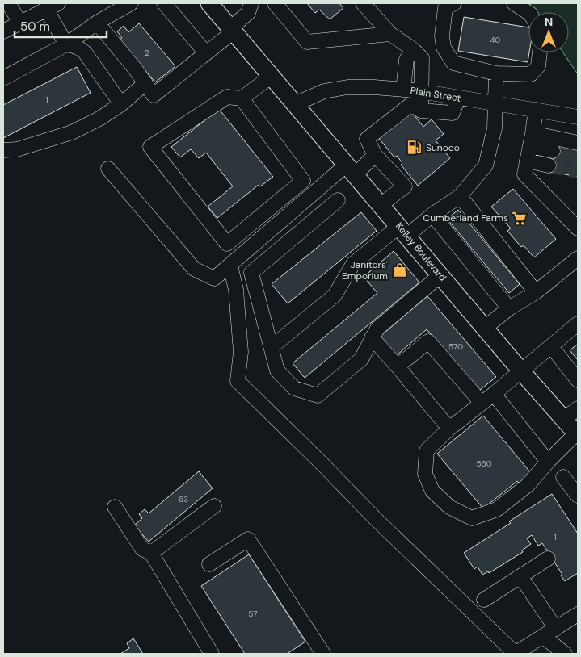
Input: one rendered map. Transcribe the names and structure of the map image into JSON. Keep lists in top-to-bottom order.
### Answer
{
  "streets": {
    "main road": ["Kelley Boulevard"],
    "street": ["Plain Street"]
  },
  "crossings": [
    ["Plain Street", "Kelley Boulevard"]
  ],
  "places": {
    "fuel station": ["Sunoco"],
    "supermarket": ["Cumberland Farms"],
    "shop": ["Janitors' Emporium"]
  },
  "house_numbers": [
    "40",
    "2",
    "1",
    "570",
    "560",
    "63",
    "1",
    "57"
  ],
  "scale_bar": "50 m",
  "north": "top"
}
